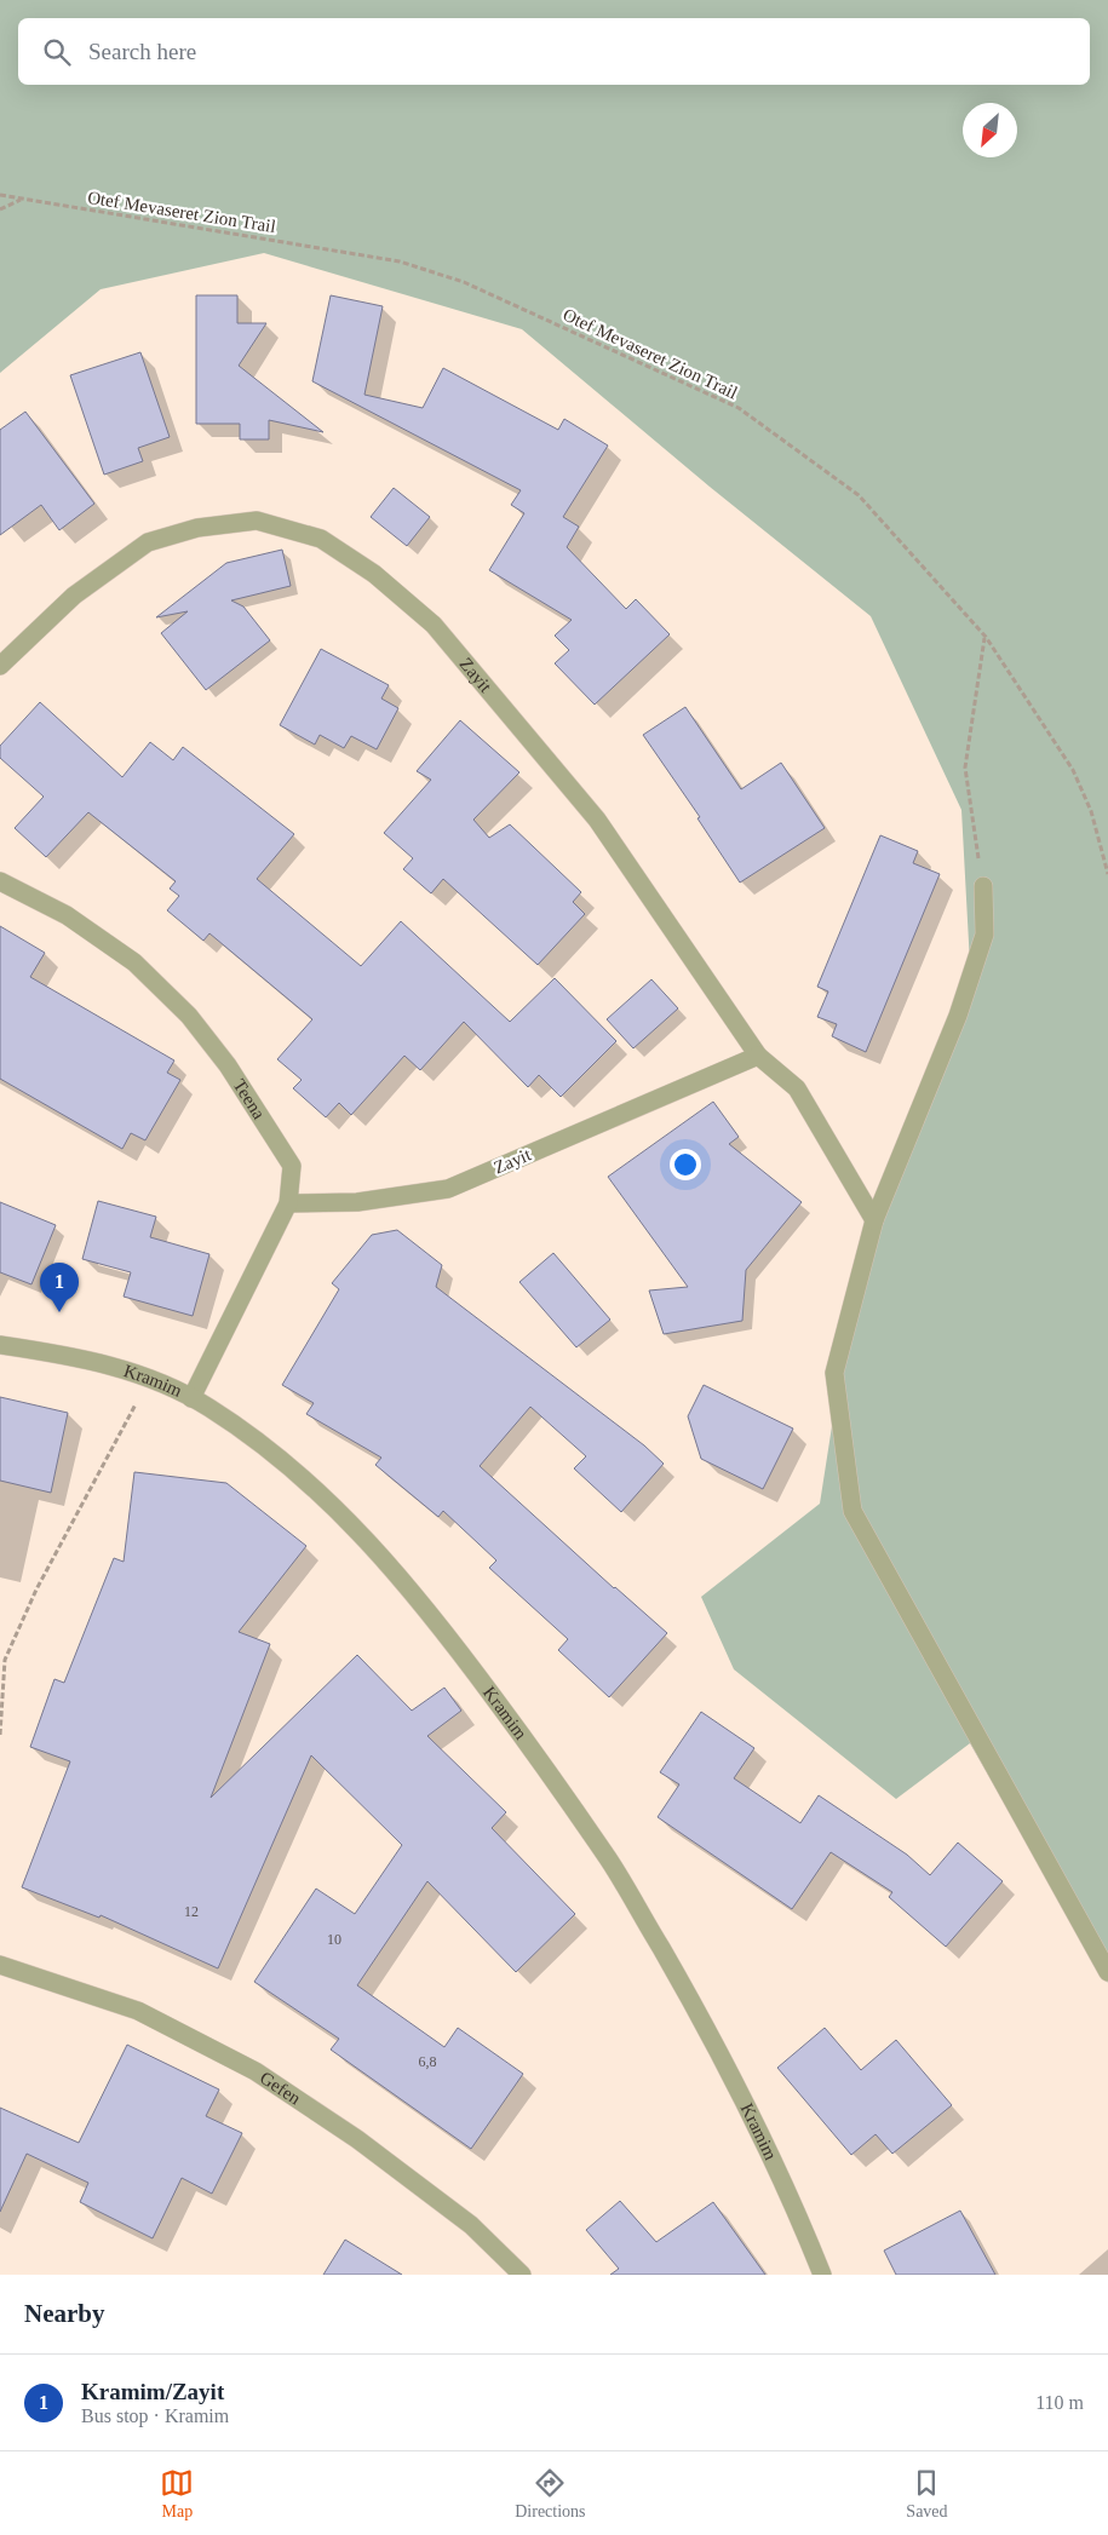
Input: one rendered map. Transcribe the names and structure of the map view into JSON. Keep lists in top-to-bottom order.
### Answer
{
  "streets": {
    "street": [
      "Zayit",
      "Teena",
      "Kramim",
      "Gefen"
    ],
    "path": ["Otef Mevaseret Zion Trail"]
  },
  "crossings": [
    ["Zayit", "Teena"],
    ["Teena", "Kramim"]
  ],
  "house_numbers": ["12", "10", "6,8"],
  "north": "bottom left",
  "page": {
    "search": "Search here",
    "pins": "1",
    "heading": "Nearby",
    "list": [
      {
        "mark": "1",
        "name": "Kramim/Zayit",
        "note": "Bus stop · Kramim",
        "value": "110 m"
      }
    ],
    "nav": ["Map", "Directions", "Saved"]
  }
}
